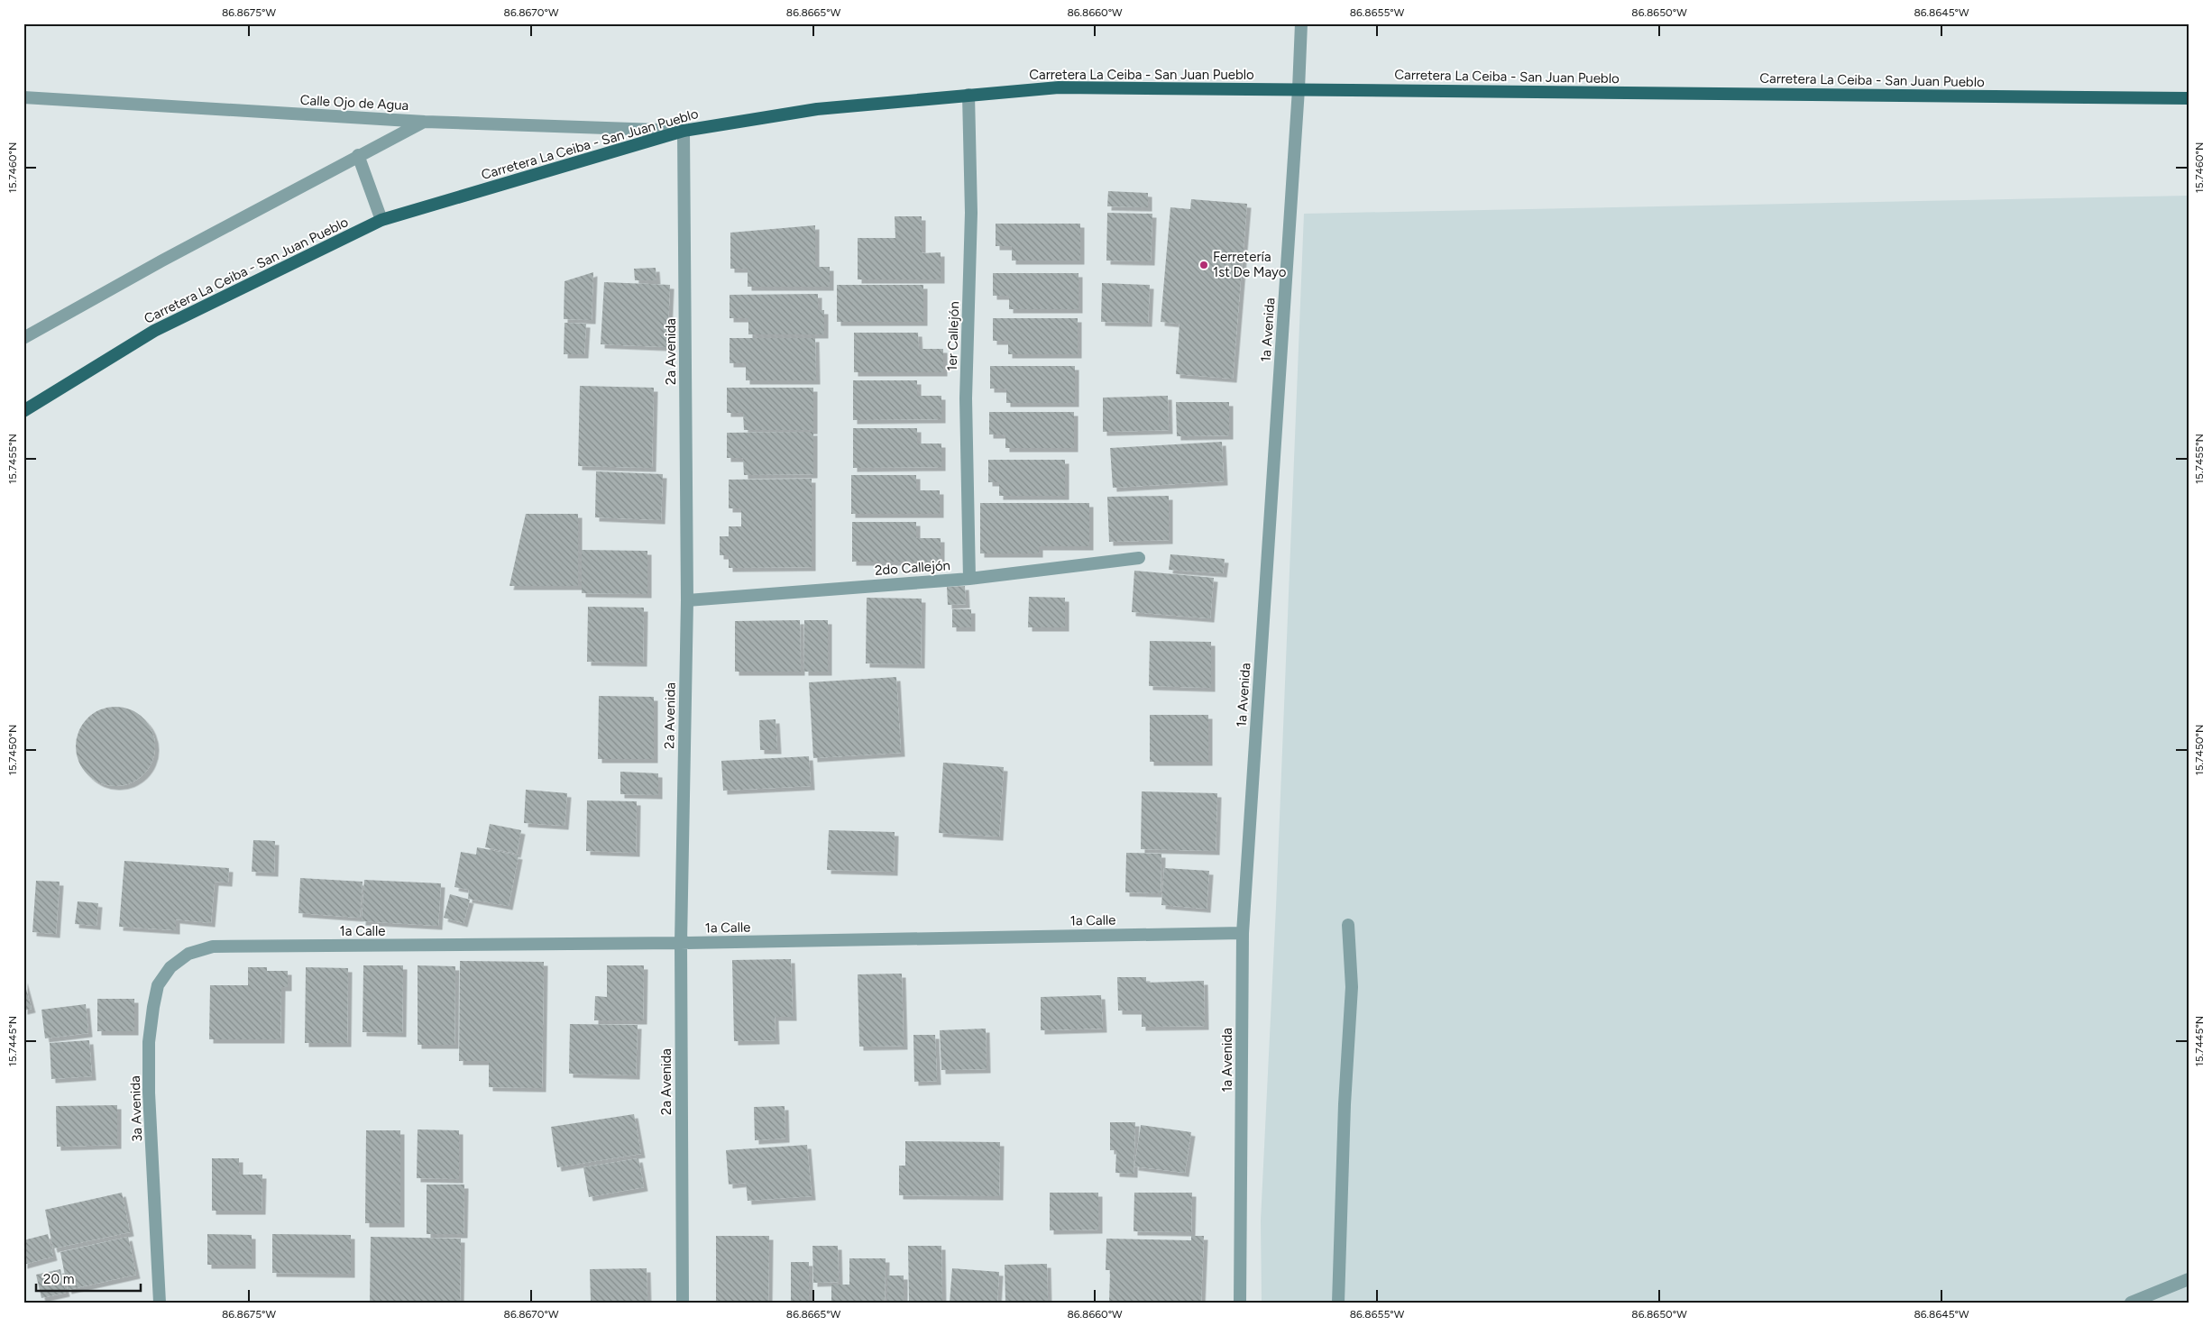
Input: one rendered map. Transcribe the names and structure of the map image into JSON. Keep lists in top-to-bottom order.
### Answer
{
  "streets": {
    "main road": ["Carretera La Ceiba - San Juan Pueblo"],
    "street": [
      "Calle Ojo de Agua",
      "1a Avenida",
      "1er Callejón",
      "2a Avenida",
      "2do Callejón",
      "1a Calle",
      "3a Avenida"
    ]
  },
  "crossings": [
    ["Carretera La Ceiba - San Juan Pueblo", "Calle Ojo de Agua"],
    ["Carretera La Ceiba - San Juan Pueblo", "1a Avenida"],
    ["Carretera La Ceiba - San Juan Pueblo", "1er Callejón"],
    ["Carretera La Ceiba - San Juan Pueblo", "2a Avenida"],
    ["Calle Ojo de Agua", "2a Avenida"],
    ["1a Avenida", "1a Calle"],
    ["1er Callejón", "2do Callejón"],
    ["2a Avenida", "2do Callejón"],
    ["2a Avenida", "1a Calle"],
    ["1a Calle", "3a Avenida"]
  ],
  "places": ["Ferretería 1st De Mayo"],
  "scale_bar": "20 m",
  "coordinates": [
    "86.8675°W",
    "86.8670°W",
    "86.8665°W",
    "86.8660°W",
    "86.8655°W",
    "86.8650°W",
    "86.8645°W",
    "15.7460°N",
    "15.7455°N",
    "15.7450°N",
    "15.7445°N"
  ]
}
